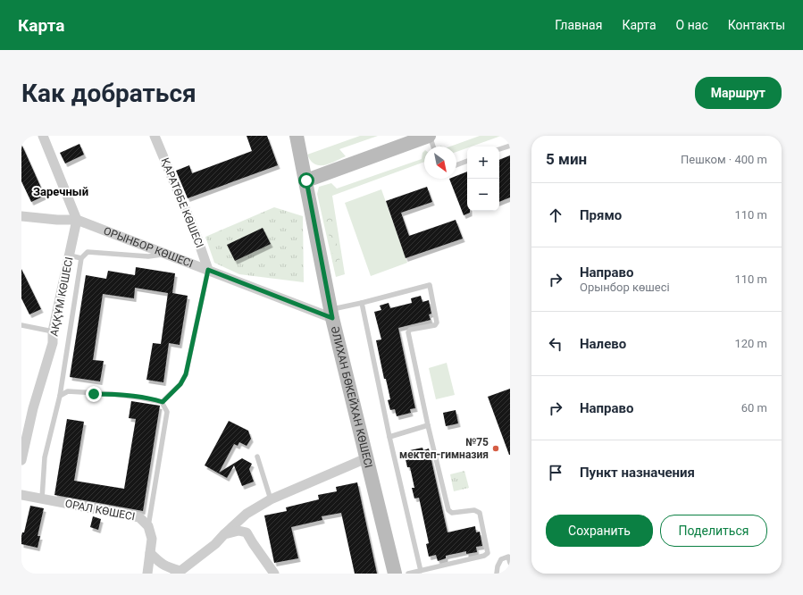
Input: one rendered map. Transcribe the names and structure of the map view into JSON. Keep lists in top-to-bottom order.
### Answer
{
  "streets": {
    "street": [
      "ҚАРАТӨБЕ КӨШЕСІ",
      "ОРЫНБОР КӨШЕСІ",
      "АҚҚҰМ КӨШЕСІ",
      "ӘЛИХАН БӨКЕЙХАН КӨШЕСІ",
      "ОРАЛ КӨШЕСІ"
    ]
  },
  "crossings": [
    ["ҚАРАТӨБЕ КӨШЕСІ", "ОРЫНБОР КӨШЕСІ"],
    ["ОРЫНБОР КӨШЕСІ", "АҚҚҰМ КӨШЕСІ"],
    ["ОРЫНБОР КӨШЕСІ", "ӘЛИХАН БӨКЕЙХАН КӨШЕСІ"]
  ],
  "districts": ["Заречный"],
  "places": ["№75 мектеп-гимназия"],
  "north": "bottom right",
  "page": {
    "header": "Карта",
    "nav": [
      "Главная",
      "Карта",
      "О нас",
      "Контакты"
    ],
    "buttons": [
      "Маршрут",
      ["Сохранить", "Поделиться"]
    ],
    "title": "Как добраться",
    "heading": ["5 мин", "Пешком · 400 m"],
    "map_buttons": ["+", "−"],
    "list": [
      ["Прямо", "110 m"],
      ["Направо", "Орынбор көшесі", "110 m"],
      ["Налево", "120 m"],
      ["Направо", "60 m"],
      "Пункт назначения"
    ]
  }
}
